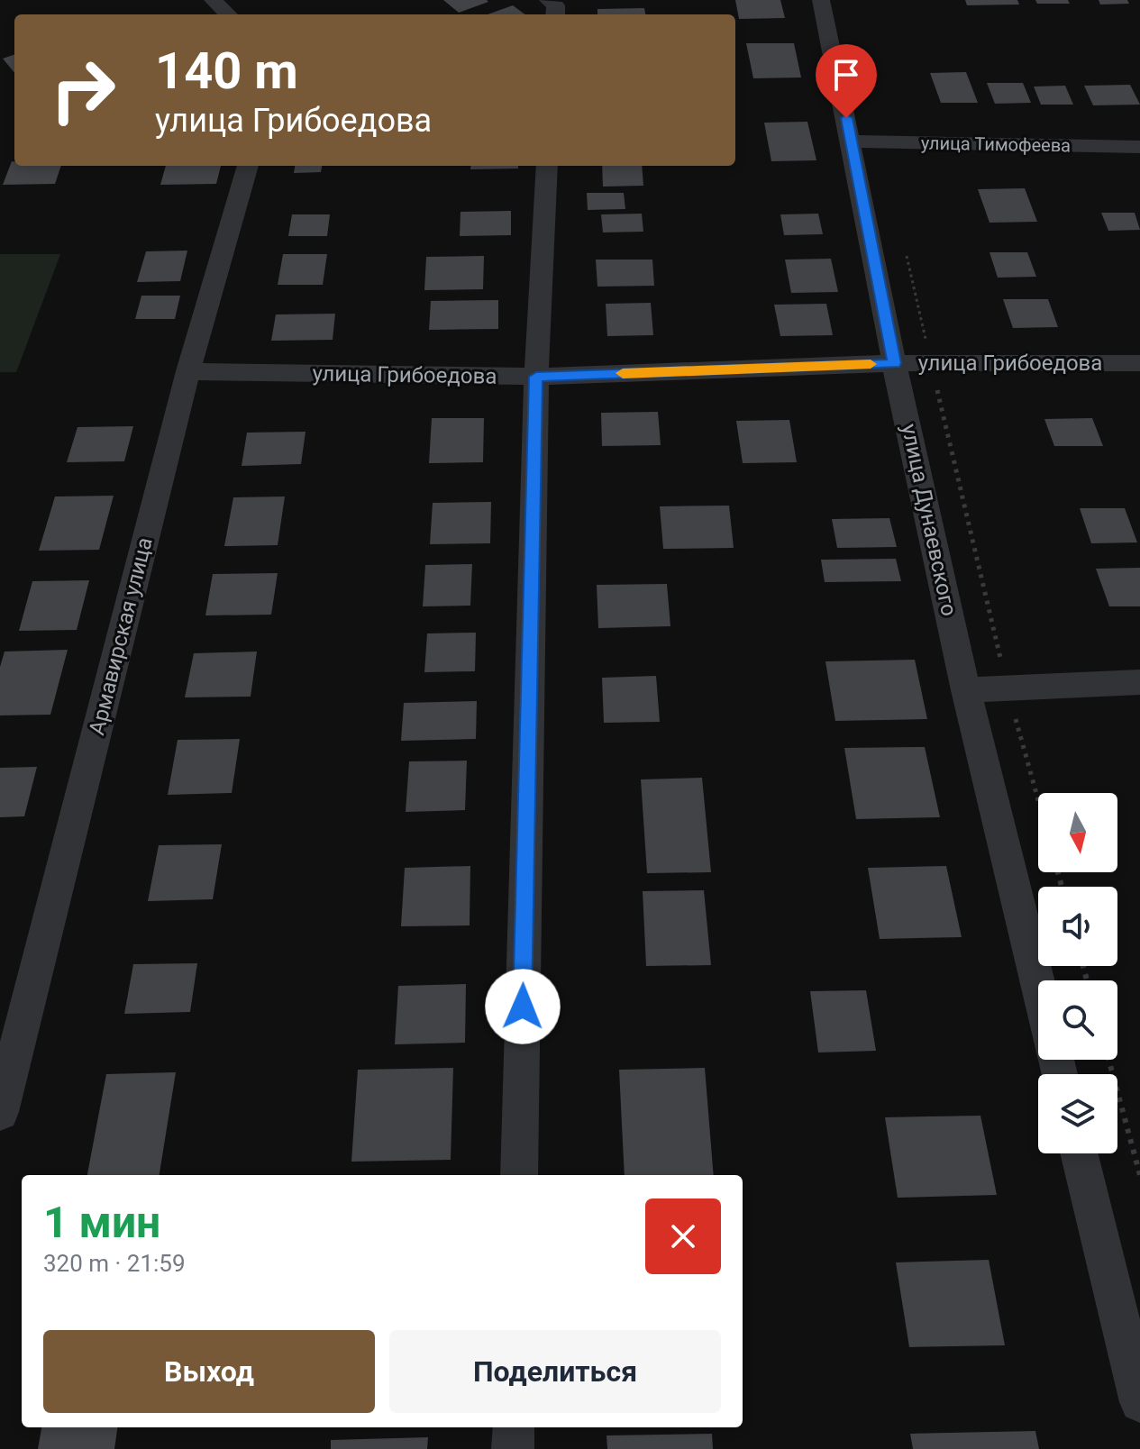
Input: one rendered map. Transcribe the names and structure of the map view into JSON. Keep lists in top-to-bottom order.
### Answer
{
  "streets": {
    "street": [
      "улица Тимофеева",
      "улица Грибоедова",
      "улица Дунаевского",
      "Армавирская улица"
    ]
  },
  "crossings": [
    ["улица Тимофеева", "улица Дунаевского"],
    ["улица Грибоедова", "улица Дунаевского"],
    ["улица Грибоедова", "Армавирская улица"]
  ],
  "north": "bottom",
  "page": {
    "turn": ["140 m", "улица Грибоедова"],
    "heading": ["1 мин", "320 m · 21:59"],
    "buttons": ["Выход", "Поделиться"]
  }
}
